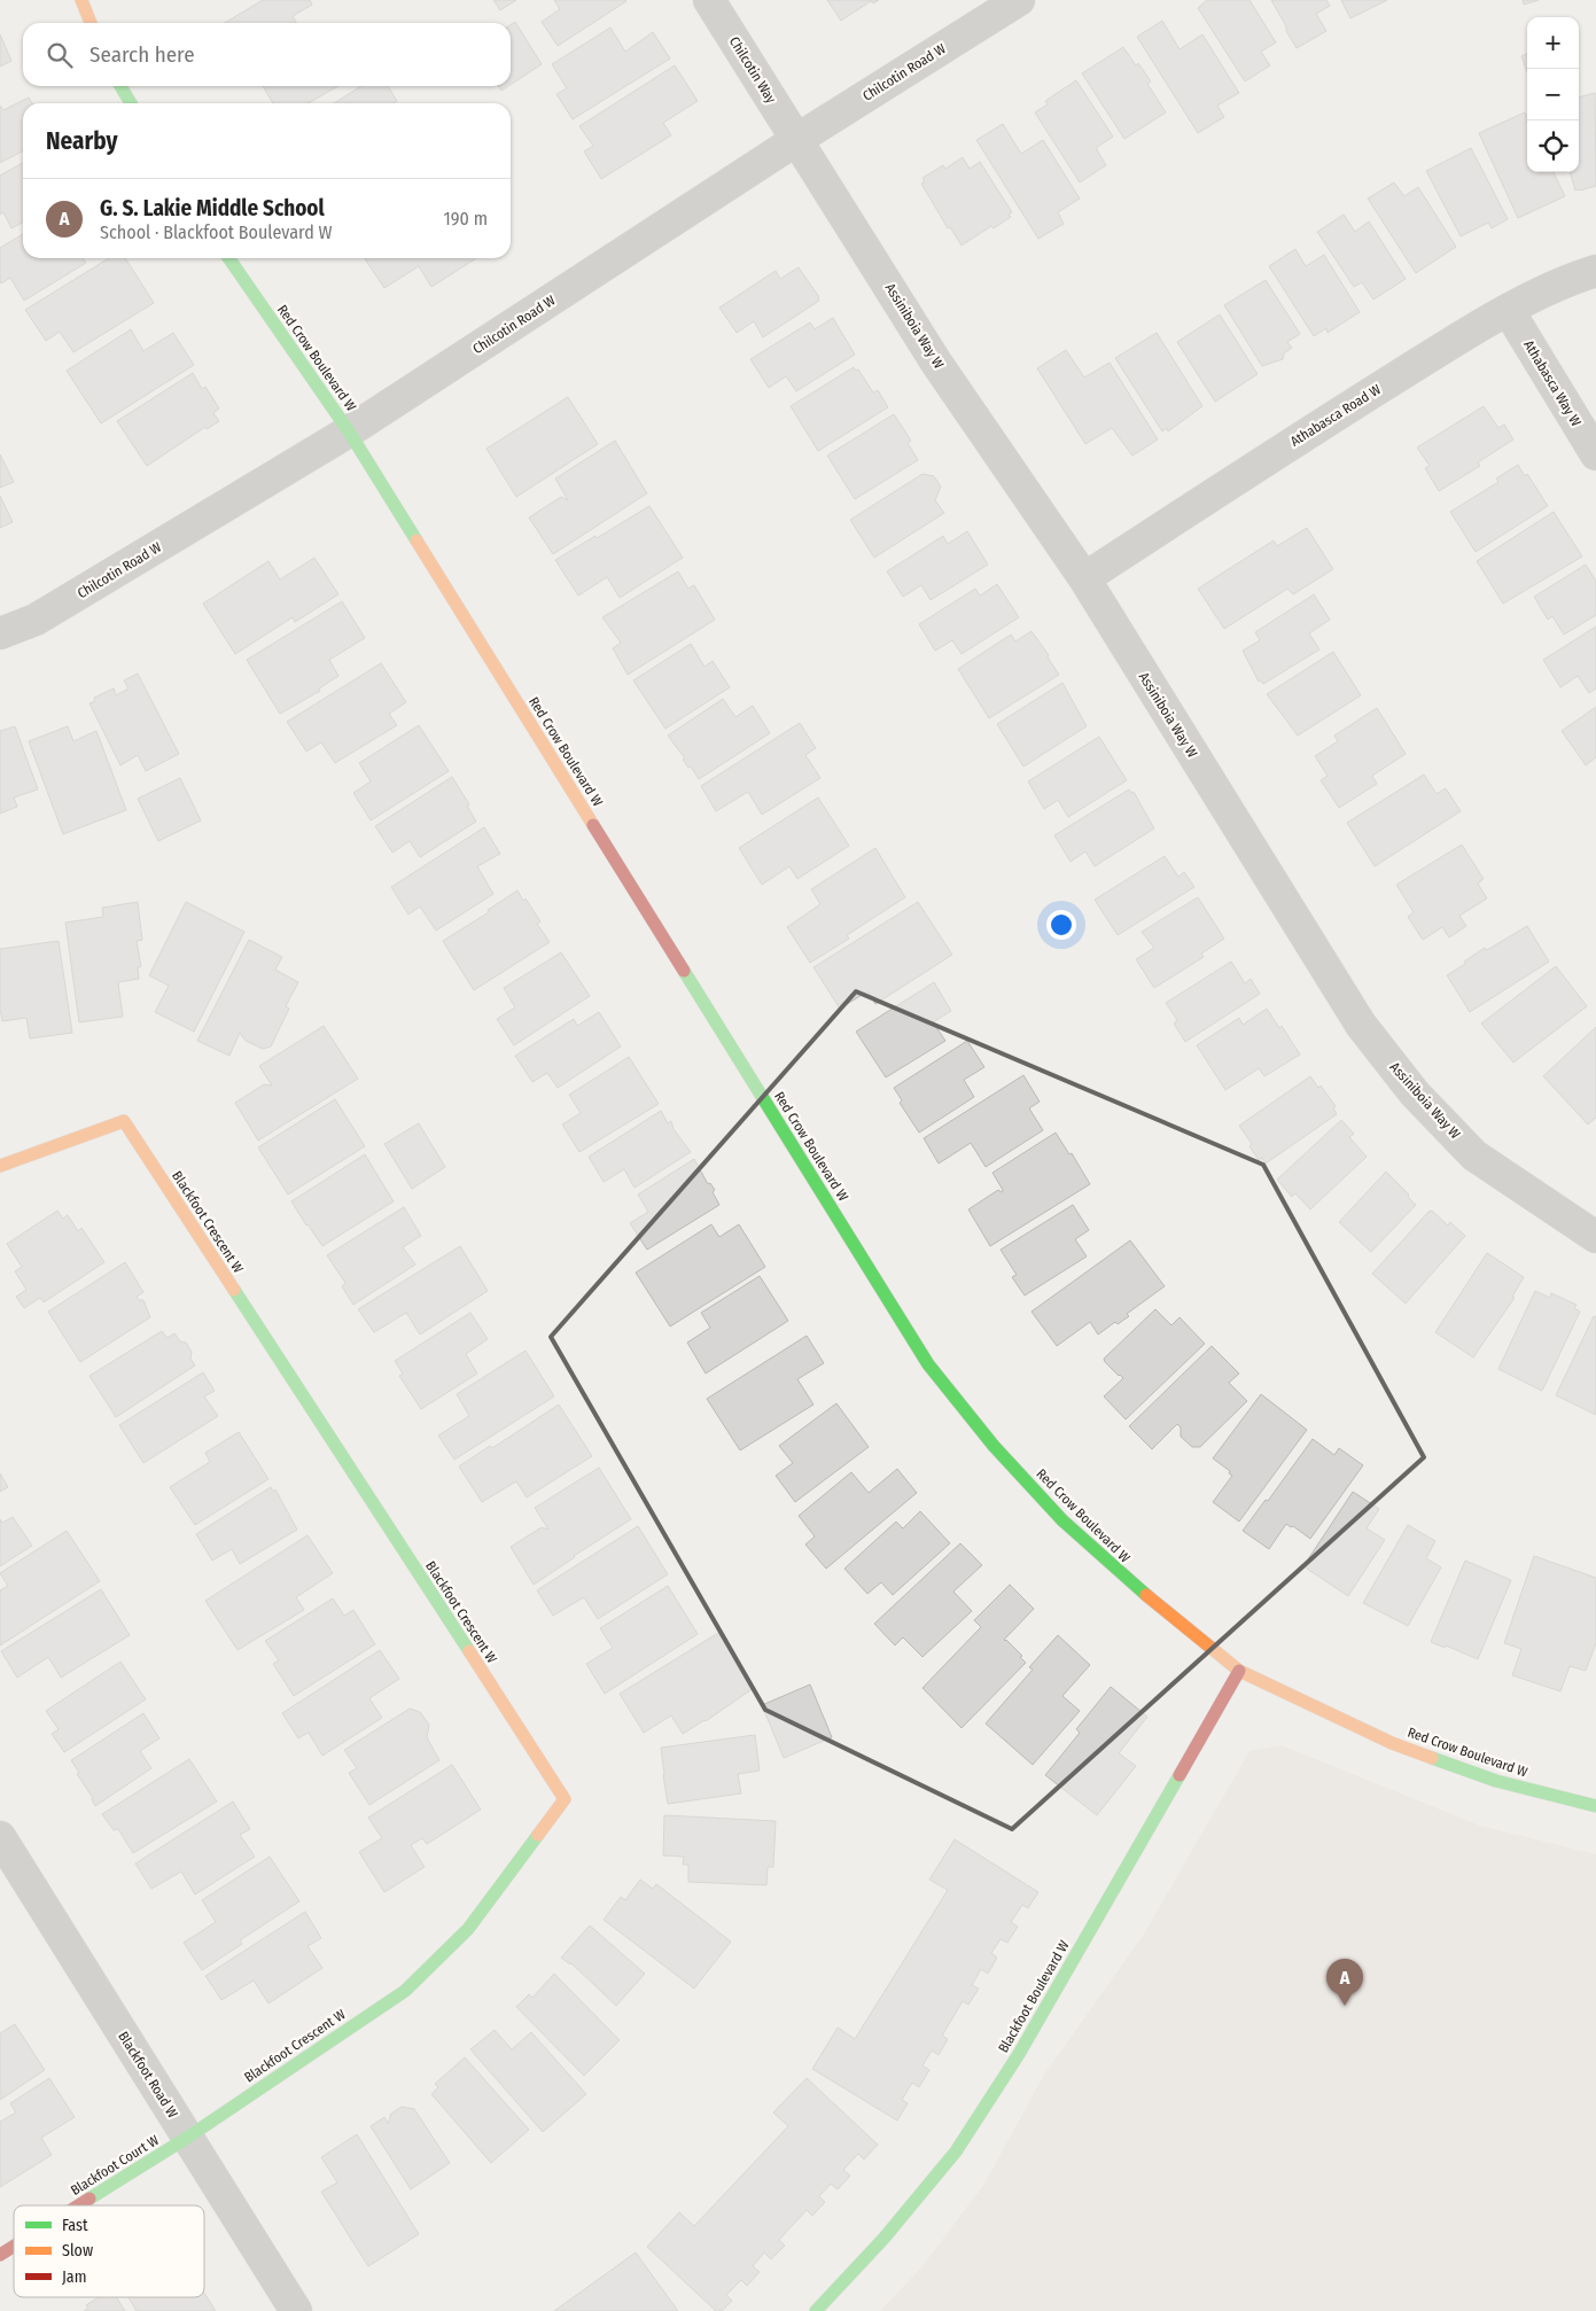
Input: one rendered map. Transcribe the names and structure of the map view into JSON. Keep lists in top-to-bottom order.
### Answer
{
  "streets": {
    "street": [
      "Chilcotin Way",
      "Chilcotin Road W",
      "Assiniboia Way W",
      "Red Crow Boulevard W",
      "Athabasca Way W",
      "Athabasca Road W",
      "Blackfoot Crescent W",
      "Blackfoot Boulevard W",
      "Blackfoot Road W",
      "Blackfoot Court W"
    ]
  },
  "crossings": [
    ["Chilcotin Way", "Chilcotin Road W"],
    ["Chilcotin Way", "Assiniboia Way W"],
    ["Chilcotin Road W", "Assiniboia Way W"],
    ["Chilcotin Road W", "Red Crow Boulevard W"],
    ["Assiniboia Way W", "Athabasca Road W"],
    ["Red Crow Boulevard W", "Blackfoot Boulevard W"],
    ["Athabasca Way W", "Athabasca Road W"],
    ["Blackfoot Crescent W", "Blackfoot Road W"],
    ["Blackfoot Crescent W", "Blackfoot Court W"],
    ["Blackfoot Road W", "Blackfoot Court W"]
  ],
  "legend": ["Fast", "Slow", "Jam"],
  "page": {
    "map_buttons": ["+", "−"],
    "search": "Search here",
    "heading": "Nearby",
    "list": [
      {
        "mark": "A",
        "name": "G. S. Lakie Middle School",
        "note": "School · Blackfoot Boulevard W",
        "value": "190 m"
      }
    ],
    "pins": "A"
  }
}
